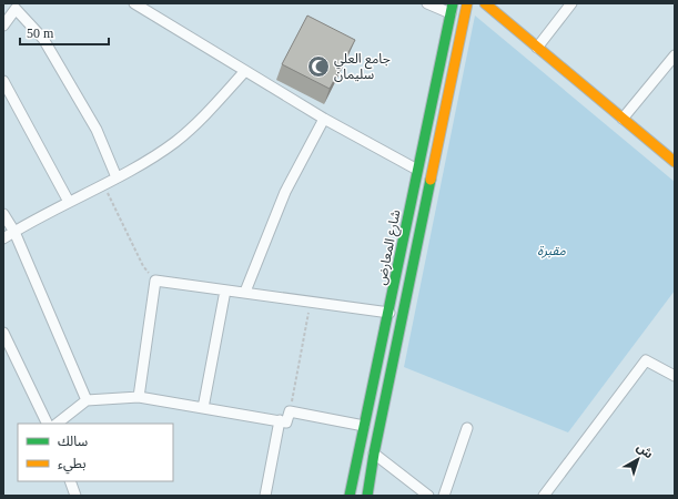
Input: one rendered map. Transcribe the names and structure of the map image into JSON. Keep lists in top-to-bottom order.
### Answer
{
  "streets": {
    "street": ["شارع المعارض"]
  },
  "parks": ["مقبرة"],
  "places": {
    "mosque": ["جامع العلي سليمان"]
  },
  "legend": ["سالك", "بطيء"],
  "scale_bar": "50 m",
  "north": "top right"
}
